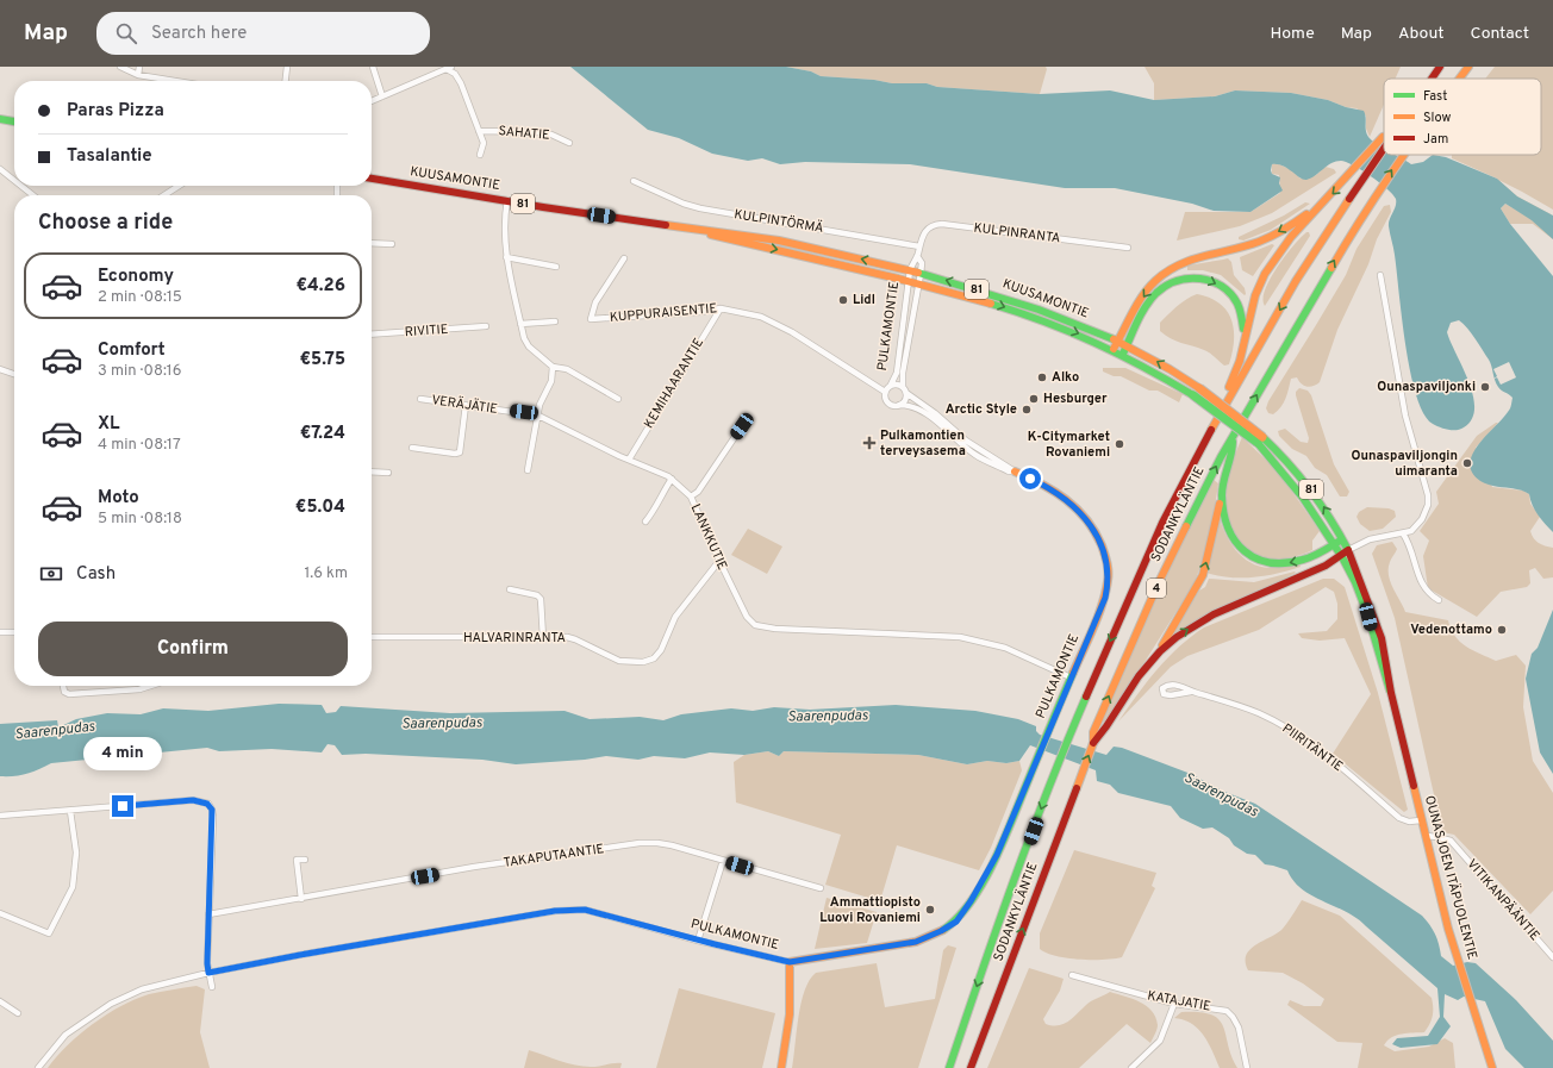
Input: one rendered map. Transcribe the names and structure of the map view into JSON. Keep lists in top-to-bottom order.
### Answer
{
  "streets": {
    "main road": [
      "KUUSAMONTIE",
      "81",
      "PULKAMONTIE",
      "SODANKYLÄNTIE",
      "4",
      "OUNASJOEN ITÄPUOLENTIE"
    ],
    "street": [
      "SAHATIE",
      "KULPINTÖRMÄ",
      "KULPINRANTA",
      "KUPPURAISENTIE",
      "RIVITIE",
      "KEMIHAARANTIE",
      "VERÄJÄTIE",
      "LANKKUTIE",
      "HALVARINRANTA",
      "PIIRITÄNTIE",
      "TAKAPUTAANTIE",
      "VITIKANPÄÄNTIE",
      "KATAJATIE"
    ]
  },
  "crossings": [
    ["KUUSAMONTIE", "PULKAMONTIE"],
    ["KUUSAMONTIE", "OUNASJOEN ITÄPUOLENTIE"],
    ["KULPINTÖRMÄ", "KULPINRANTA"],
    ["KUPPURAISENTIE", "PULKAMONTIE"],
    ["KUPPURAISENTIE", "KEMIHAARANTIE"],
    ["PULKAMONTIE", "LANKKUTIE"],
    ["KEMIHAARANTIE", "LANKKUTIE"],
    ["VERÄJÄTIE", "LANKKUTIE"],
    ["LANKKUTIE", "HALVARINRANTA"],
    ["PIIRITÄNTIE", "OUNASJOEN ITÄPUOLENTIE"],
    ["OUNASJOEN ITÄPUOLENTIE", "VITIKANPÄÄNTIE"]
  ],
  "water": ["Saarenpudas"],
  "places": {
    "other": [
      "Lidl",
      "Alko",
      "Ounaspaviljonki",
      "Hesburger",
      "Arctic Style",
      "K-Citymarket Rovaniemi",
      "Ounaspaviljongin uimaranta",
      "Vedenottamo",
      "Ammattiopisto Luovi Rovaniemi"
    ],
    "health": ["Pulkamontien terveysasema"]
  },
  "legend": ["Fast", "Slow", "Jam"],
  "page": {
    "header": "Map",
    "search": "Search here",
    "nav": [
      "Home",
      "Map",
      "About",
      "Contact"
    ],
    "banner": ["Paras Pizza", "Tasalantie"],
    "heading": "Choose a ride",
    "list": [
      {
        "name": "Economy",
        "note": "2 min · 08:15",
        "value": "€4.26"
      },
      {
        "name": "Comfort",
        "note": "3 min · 08:16",
        "value": "€5.75"
      },
      {
        "name": "XL",
        "note": "4 min · 08:17",
        "value": "€7.24"
      },
      {
        "name": "Moto",
        "note": "5 min · 08:18",
        "value": "€5.04"
      }
    ],
    "pay": ["Cash", "1.6 km"],
    "buttons": "Confirm",
    "bubble": "4 min"
  }
}
